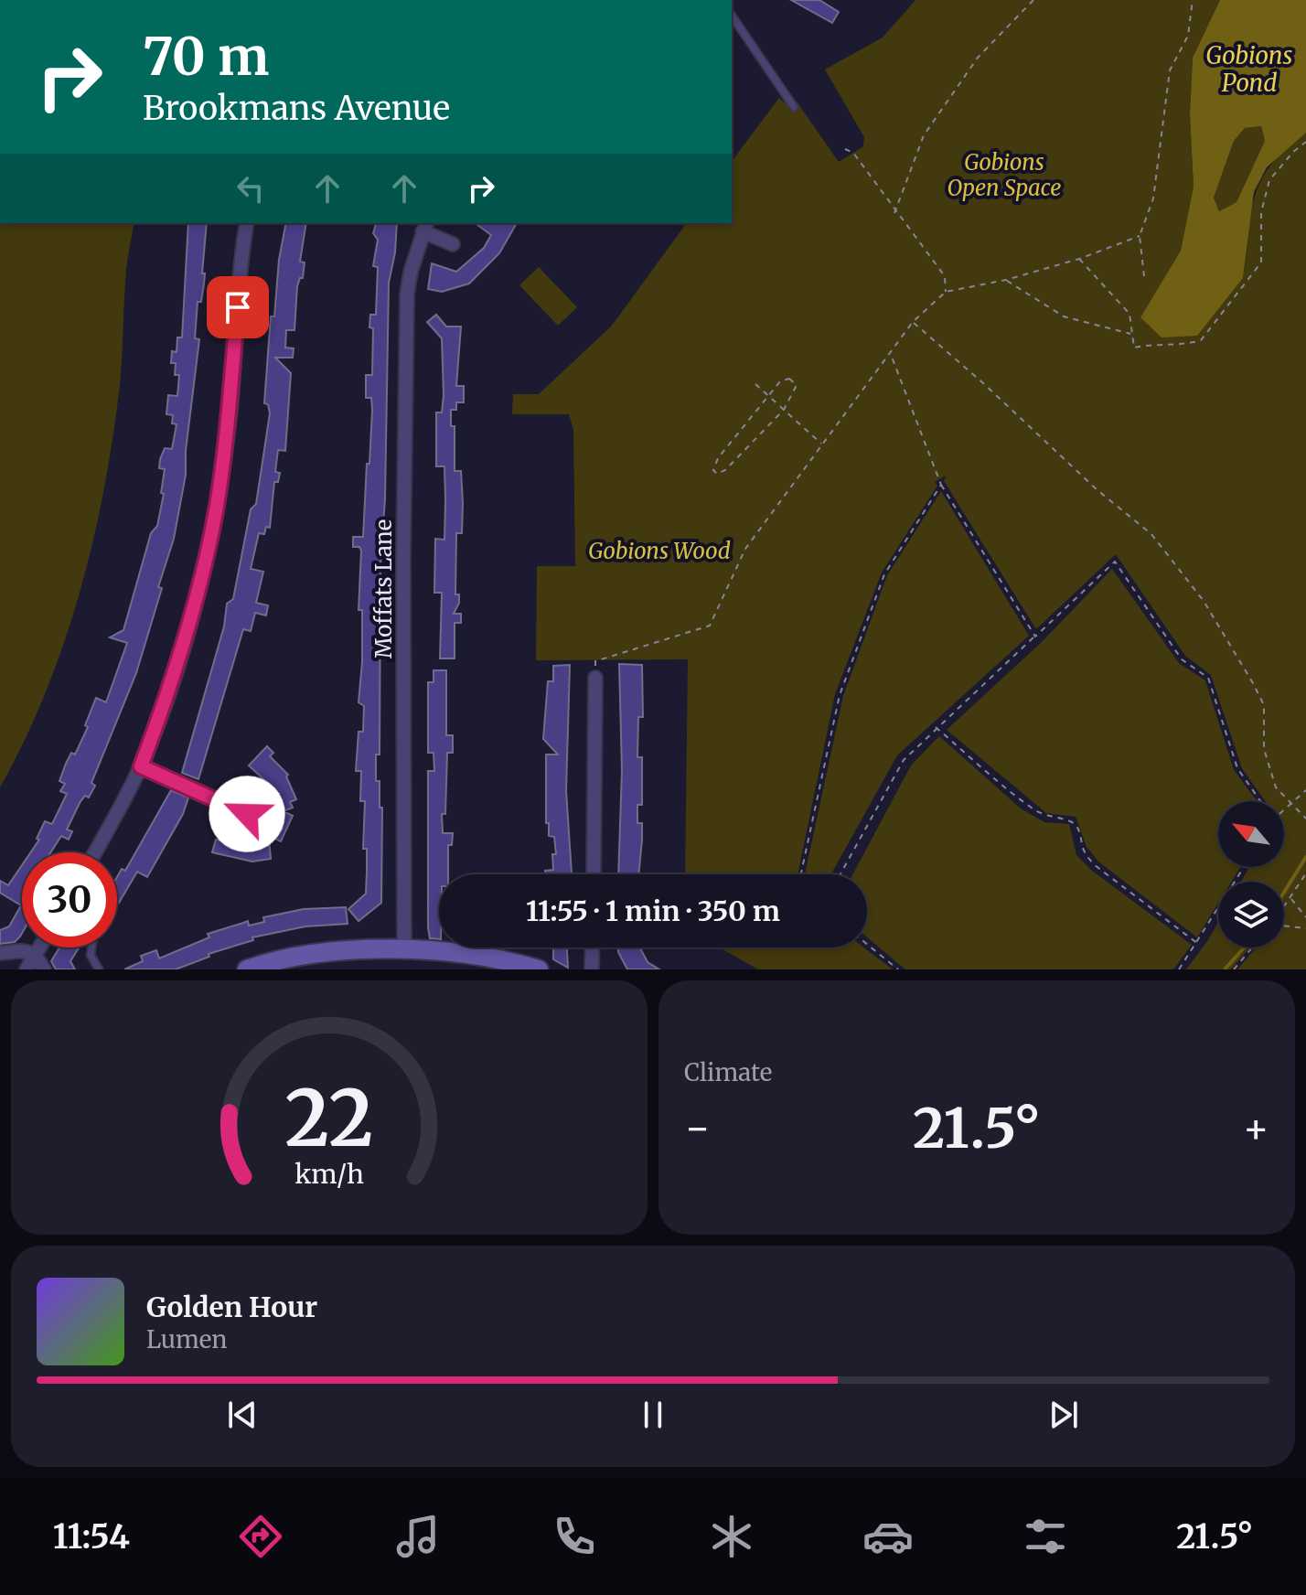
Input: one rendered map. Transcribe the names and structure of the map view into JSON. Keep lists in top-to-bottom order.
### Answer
{
  "streets": {
    "street": ["Moffats Lane"]
  },
  "water": ["Gobions Pond"],
  "parks": ["Gobions Open Space", "Gobions Wood"],
  "north": "top left",
  "page": {
    "turn": ["70 m", "Brookmans Avenue"],
    "limit": "30",
    "trip": "11:55 · 1 min · 350 m",
    "tile": "Climate",
    "heat": ["−", "21.5°", "+"],
    "song": ["Golden Hour", "Lumen"],
    "tabs": ["11:54", "21.5°"],
    "gauge": ["22", "km/h"]
  }
}
